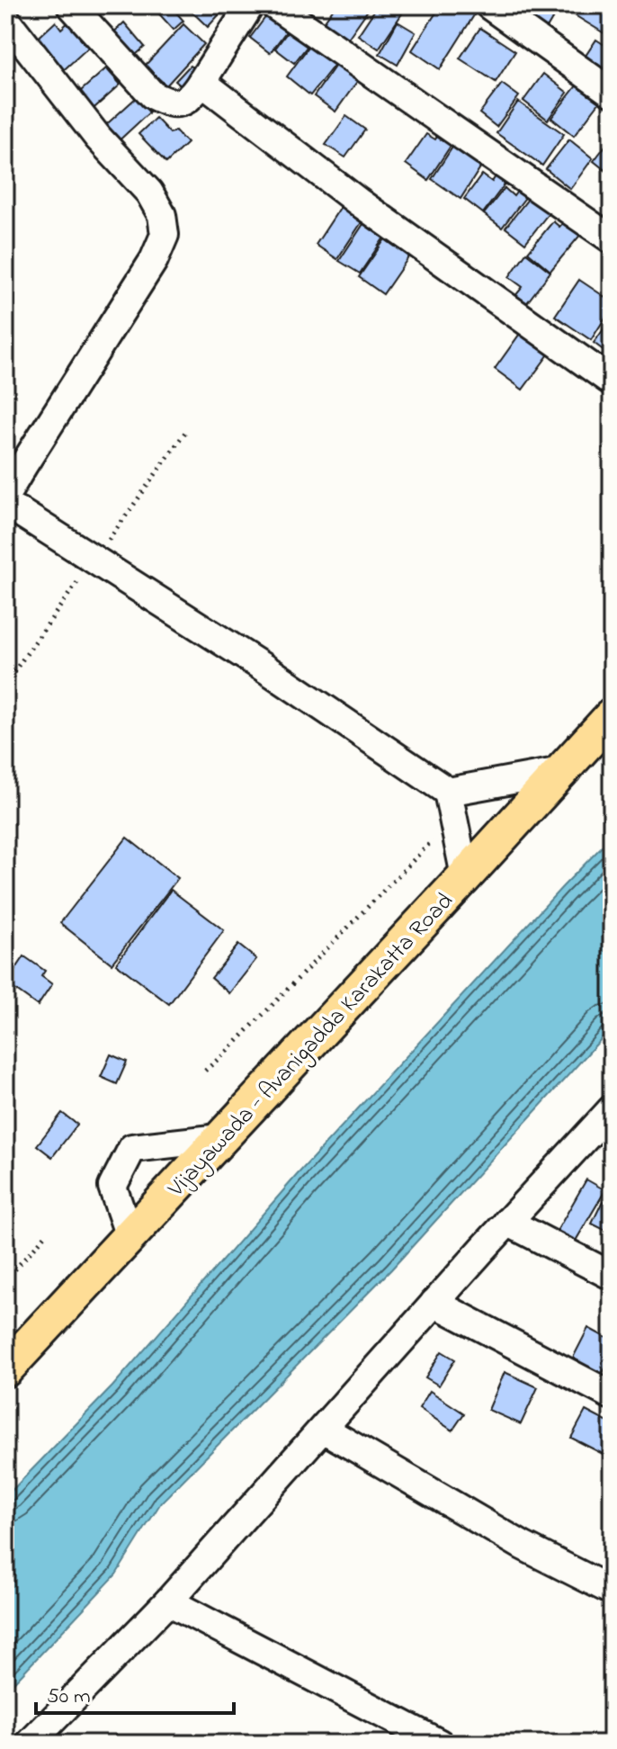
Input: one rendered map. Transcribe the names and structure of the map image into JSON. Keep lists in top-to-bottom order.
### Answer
{
  "streets": {
    "main road": ["Vijayawada - Avanigadda Karakatta Road"]
  },
  "scale_bar": "50 m"
}
